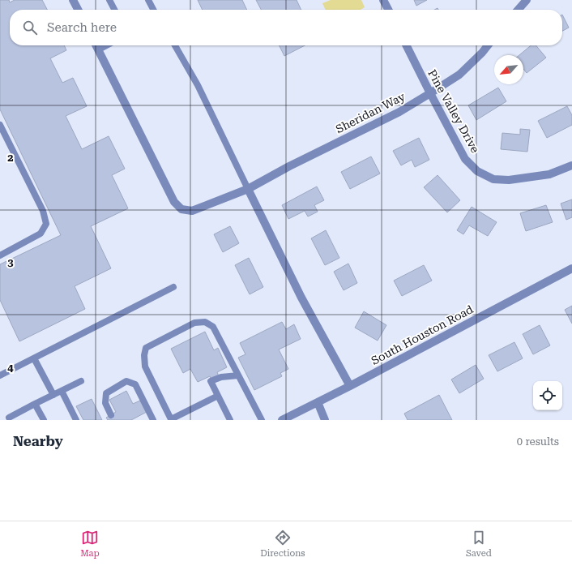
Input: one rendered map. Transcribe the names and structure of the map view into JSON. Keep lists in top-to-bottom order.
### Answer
{
  "streets": {
    "street": ["Pine Valley Drive", "Sheridan Way", "South Houston Road"]
  },
  "crossings": [
    ["Pine Valley Drive", "Sheridan Way"]
  ],
  "north": "bottom left",
  "page": {
    "search": "Search here",
    "heading": ["Nearby", "0 results"],
    "nav": ["Map", "Directions", "Saved"]
  },
  "grid": {
    "rows": ["2", "3", "4"]
  }
}
